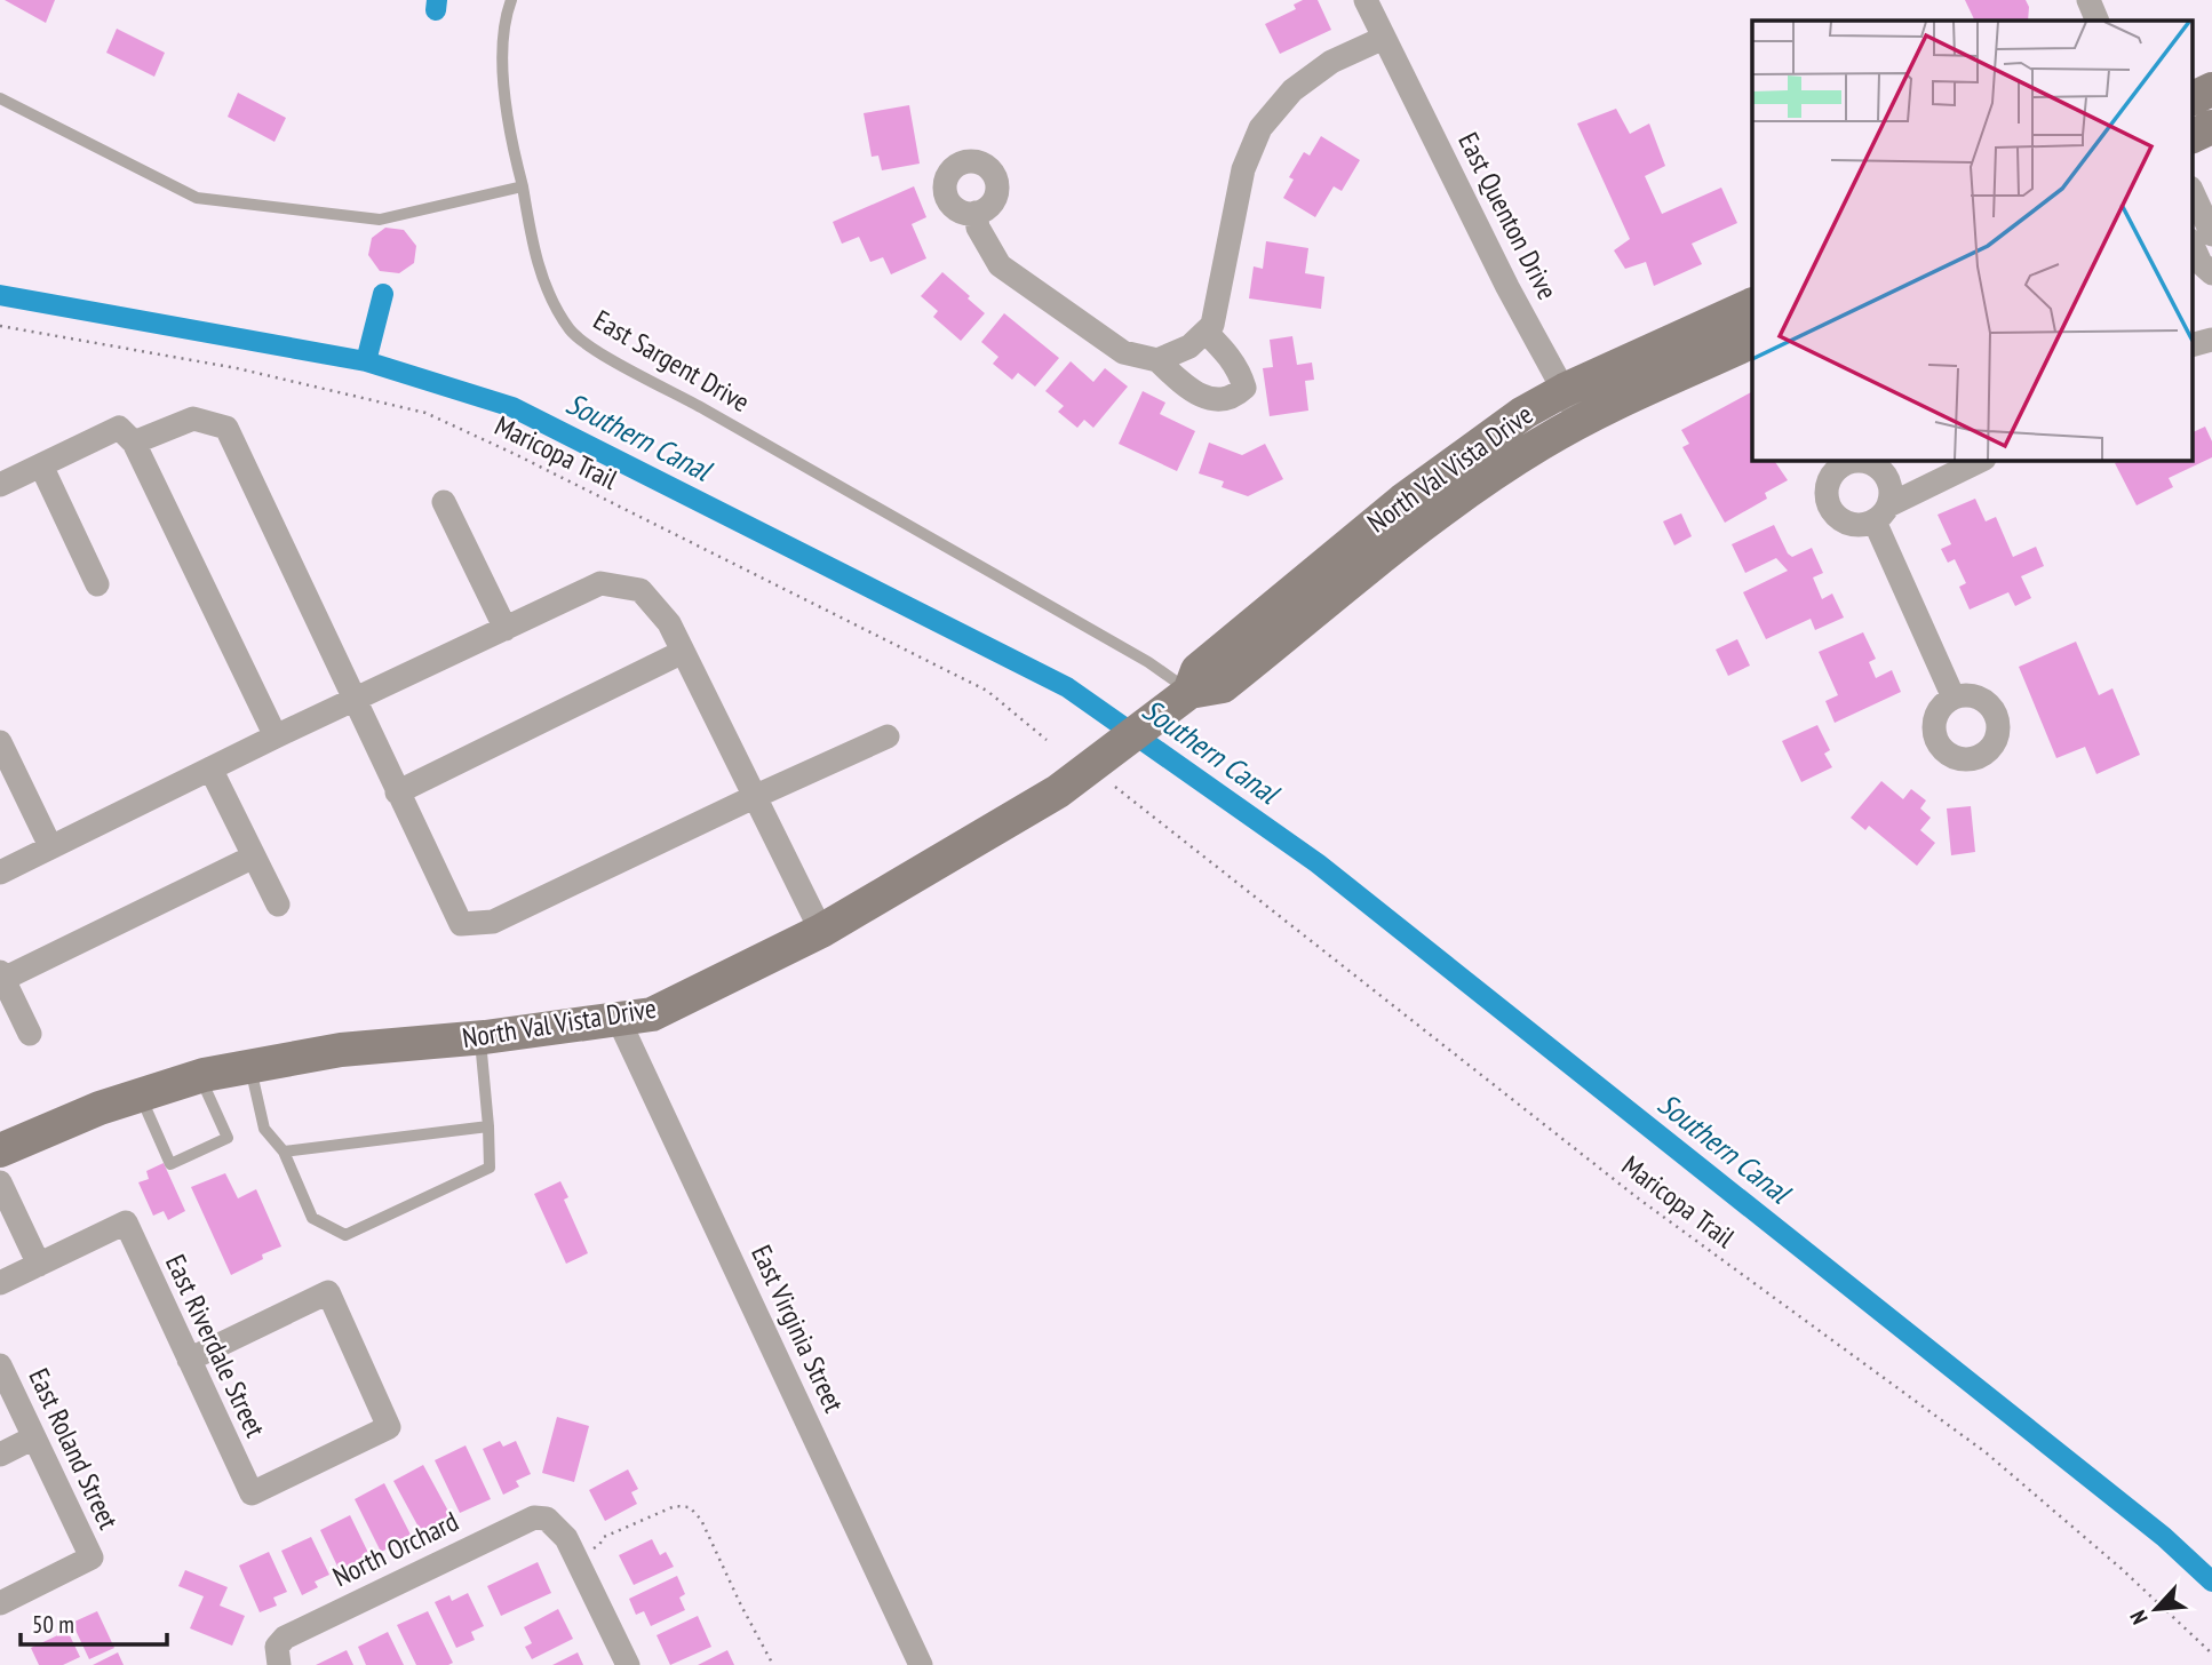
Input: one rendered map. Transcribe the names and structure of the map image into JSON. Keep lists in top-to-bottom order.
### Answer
{
  "streets": {
    "main road": ["North Val Vista Drive"],
    "street": [
      "East Quenton Drive",
      "East Virginia Street",
      "East Riverdale Street",
      "East Roland Street",
      "North Orchard"
    ],
    "lane": ["East Sargent Drive"],
    "path": ["Maricopa Trail"]
  },
  "crossings": [
    ["East Quenton Drive", "North Val Vista Drive"],
    ["East Sargent Drive", "North Val Vista Drive"],
    ["Maricopa Trail", "North Val Vista Drive"],
    ["North Val Vista Drive", "East Virginia Street"]
  ],
  "water": ["Southern Canal"],
  "scale_bar": "50 m",
  "north": "bottom left"
}
